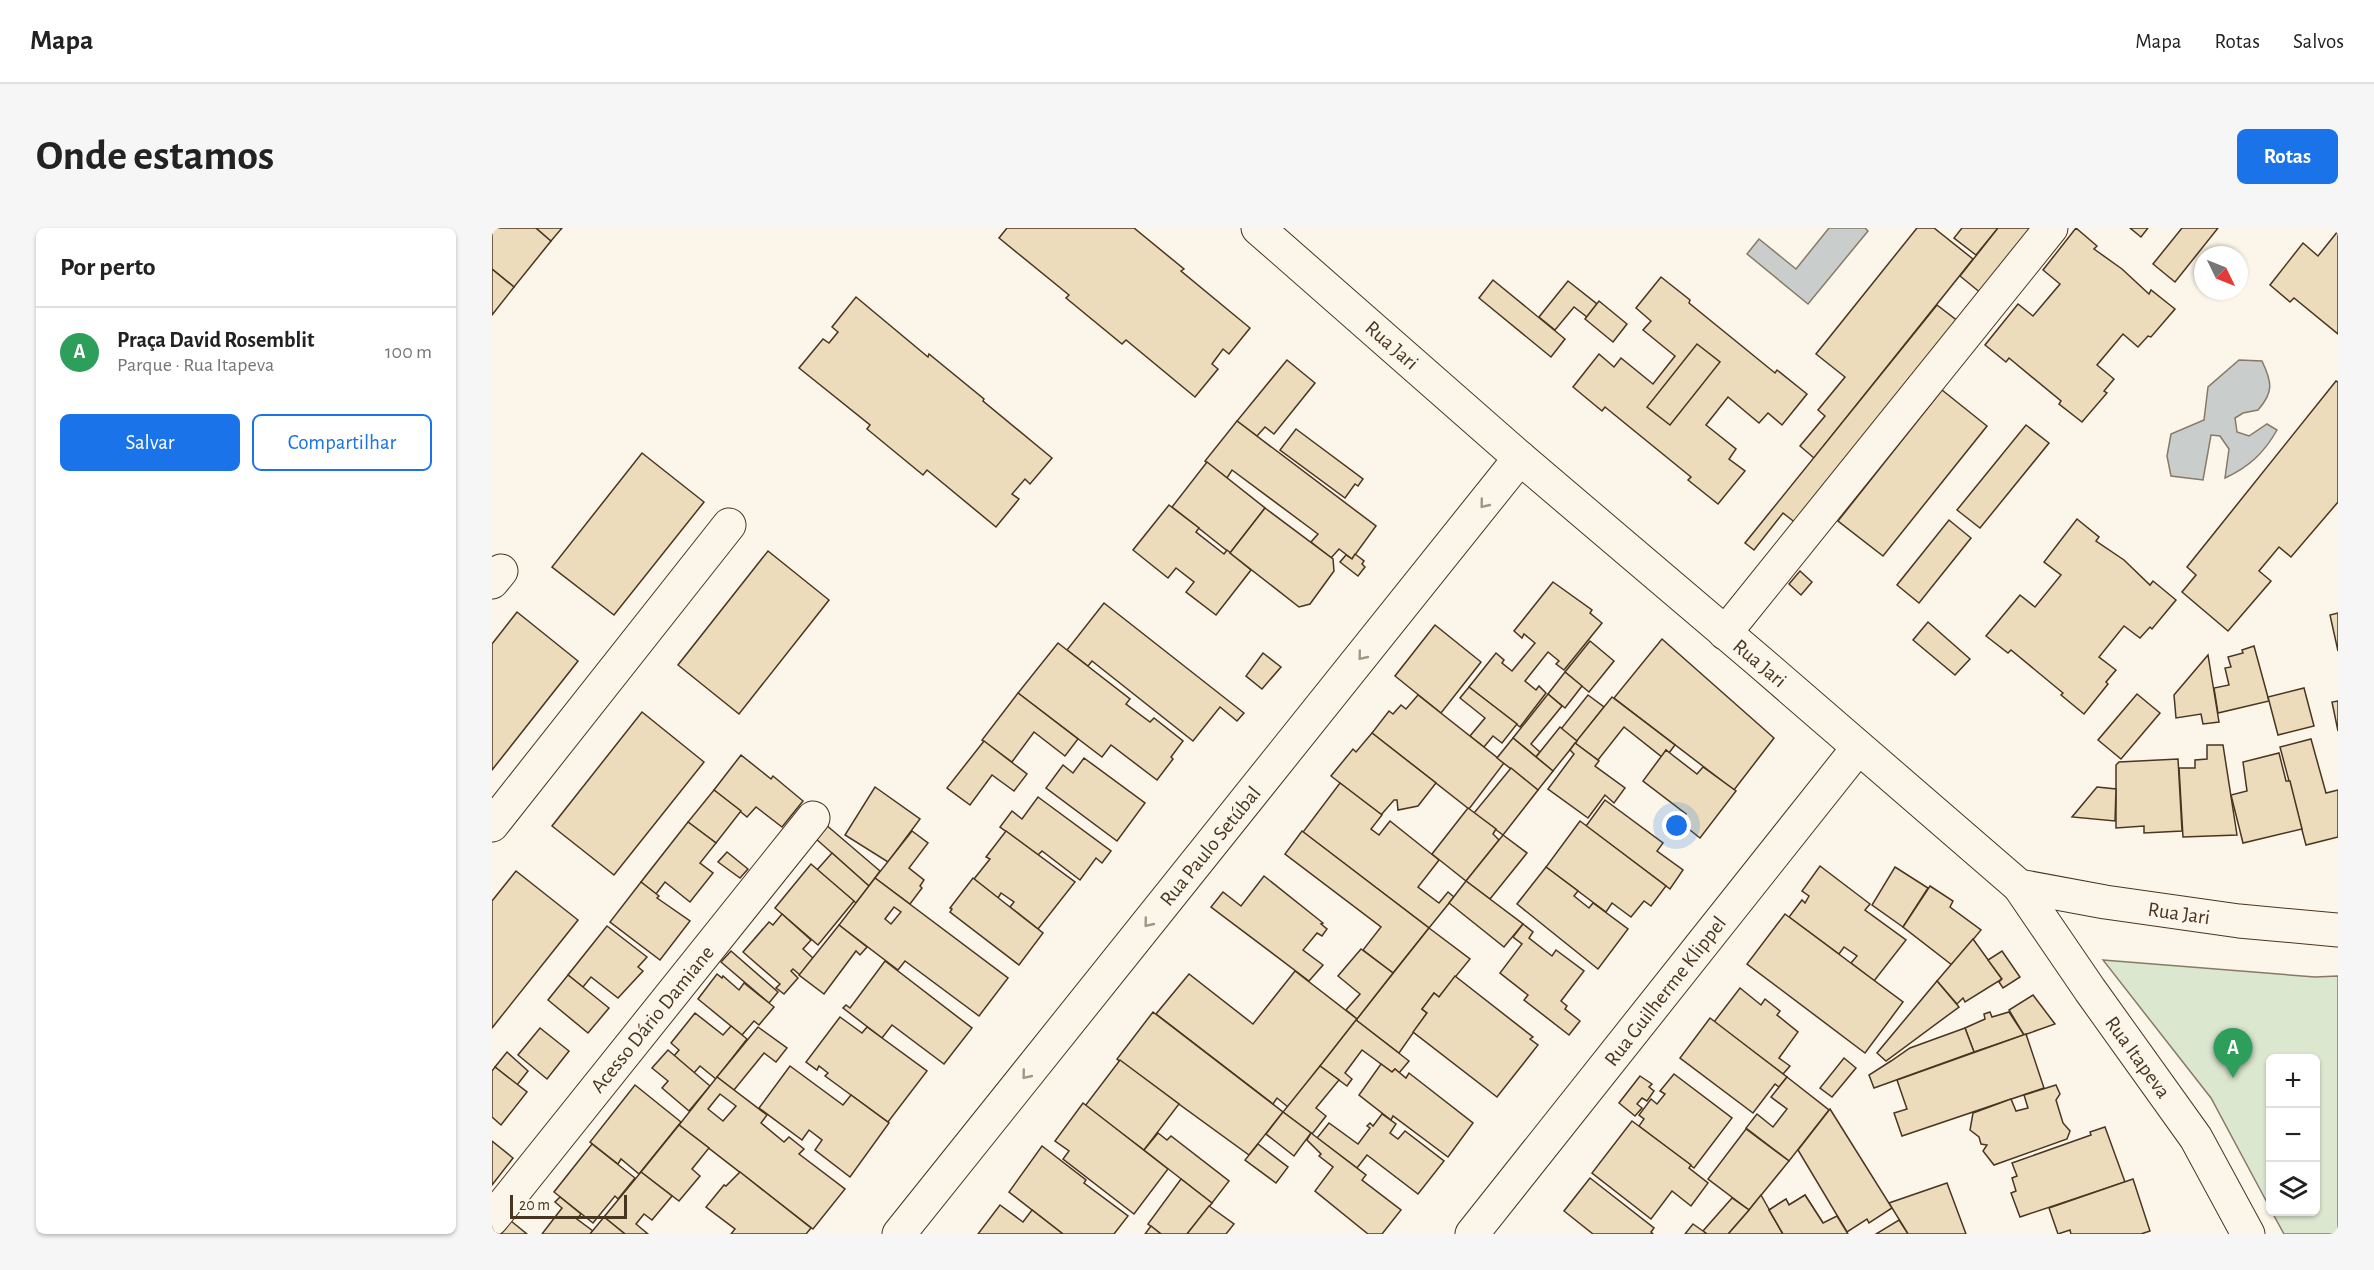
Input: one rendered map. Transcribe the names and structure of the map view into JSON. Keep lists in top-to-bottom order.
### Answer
{
  "streets": {
    "street": [
      "Rua Jari",
      "Rua Paulo Setúbal",
      "Rua Guilherme Klippel",
      "Acesso Dário Damiane",
      "Rua Itapeva"
    ]
  },
  "crossings": [
    ["Rua Jari", "Rua Paulo Setúbal"],
    ["Rua Jari", "Rua Guilherme Klippel"],
    ["Rua Jari", "Rua Itapeva"]
  ],
  "one_way": ["Rua Paulo Setúbal"],
  "scale_bar": "20 m",
  "north": "bottom right",
  "page": {
    "header": "Mapa",
    "nav": ["Mapa", "Rotas", "Salvos"],
    "buttons": [
      "Rotas",
      ["Salvar", "Compartilhar"]
    ],
    "title": "Onde estamos",
    "heading": "Por perto",
    "list": [
      {
        "mark": "A",
        "name": "Praça David Rosemblit",
        "note": "Parque · Rua Itapeva",
        "value": "100 m"
      }
    ],
    "pins": "A",
    "map_buttons": ["+", "−"],
    "scale": "20 m"
  }
}
